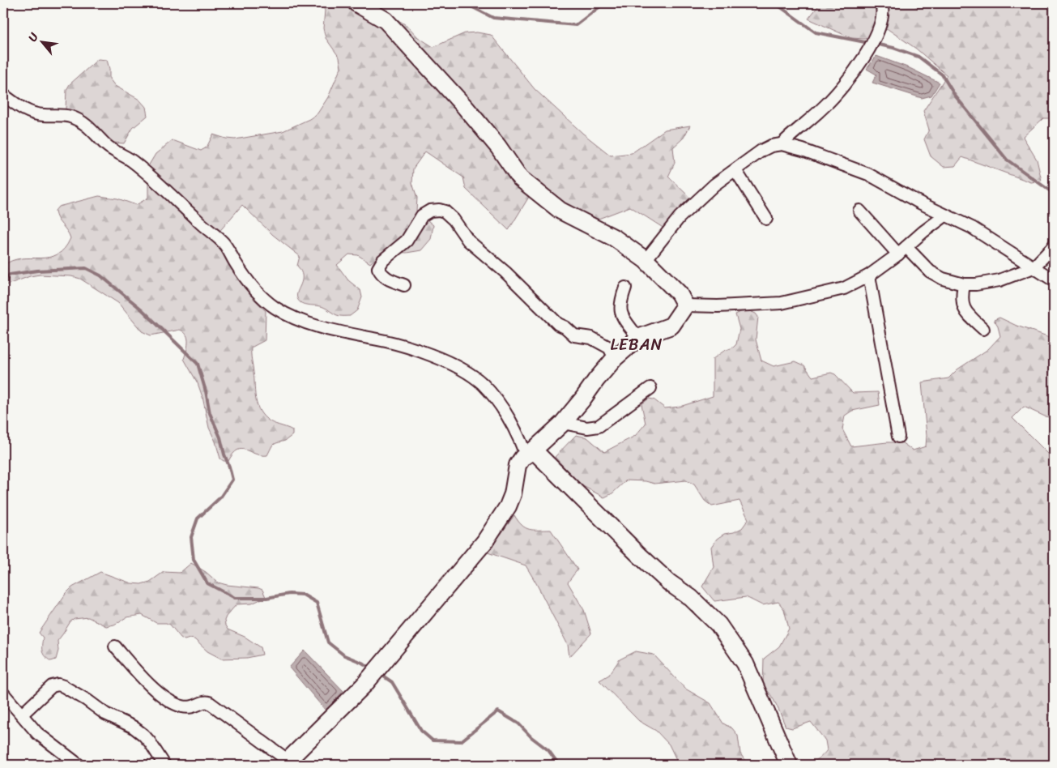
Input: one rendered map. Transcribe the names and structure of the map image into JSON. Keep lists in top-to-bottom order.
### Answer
{
  "districts": ["LEBAN"],
  "north": "top left"
}
